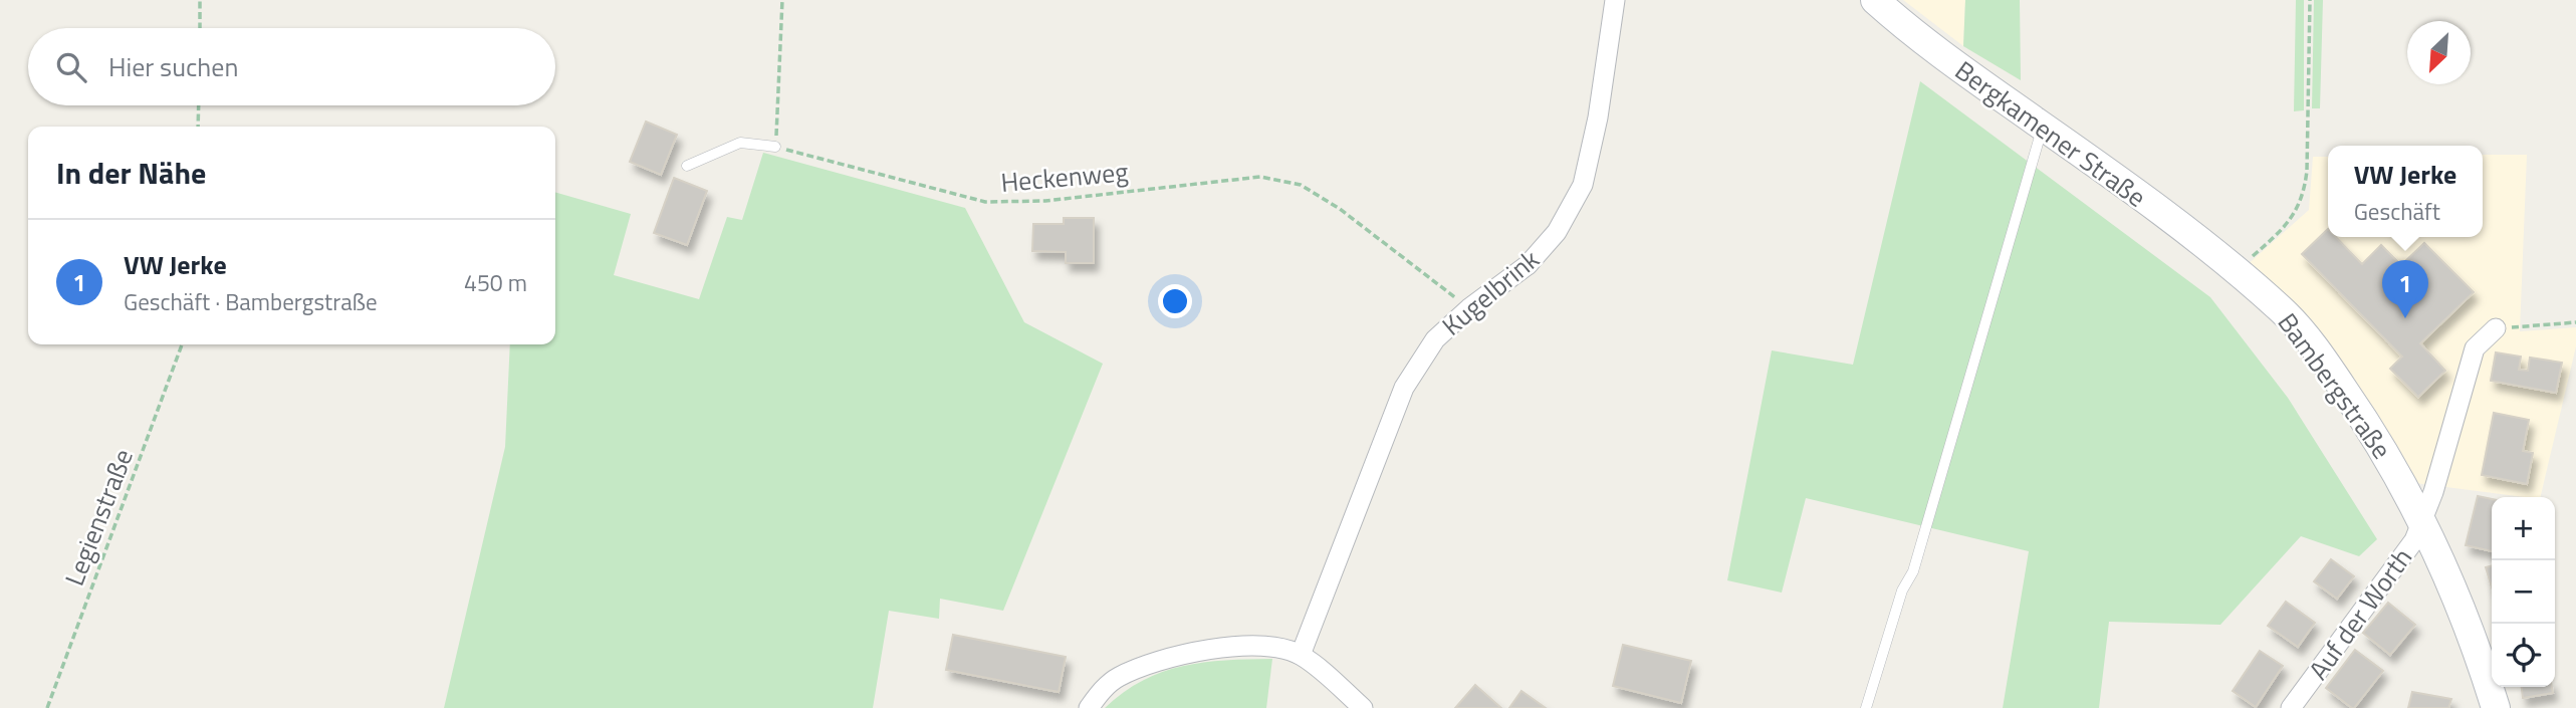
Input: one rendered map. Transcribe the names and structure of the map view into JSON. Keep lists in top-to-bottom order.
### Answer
{
  "streets": {
    "street": [
      "Bergkamener Straße",
      "Kugelbrink",
      "Bambergstraße",
      "Auf der Worth"
    ],
    "path": ["Heckenweg", "Legienstraße"]
  },
  "crossings": [
    ["Bergkamener Straße", "Bambergstraße"],
    ["Heckenweg", "Kugelbrink"],
    ["Bambergstraße", "Auf der Worth"]
  ],
  "north": "bottom left",
  "page": {
    "search": "Hier suchen",
    "heading": "In der Nähe",
    "popup": ["VW Jerke", "Geschäft"],
    "list": [
      {
        "mark": "1",
        "name": "VW Jerke",
        "note": "Geschäft · Bambergstraße",
        "value": "450 m"
      }
    ],
    "pins": "1",
    "map_buttons": ["+", "−"]
  }
}
